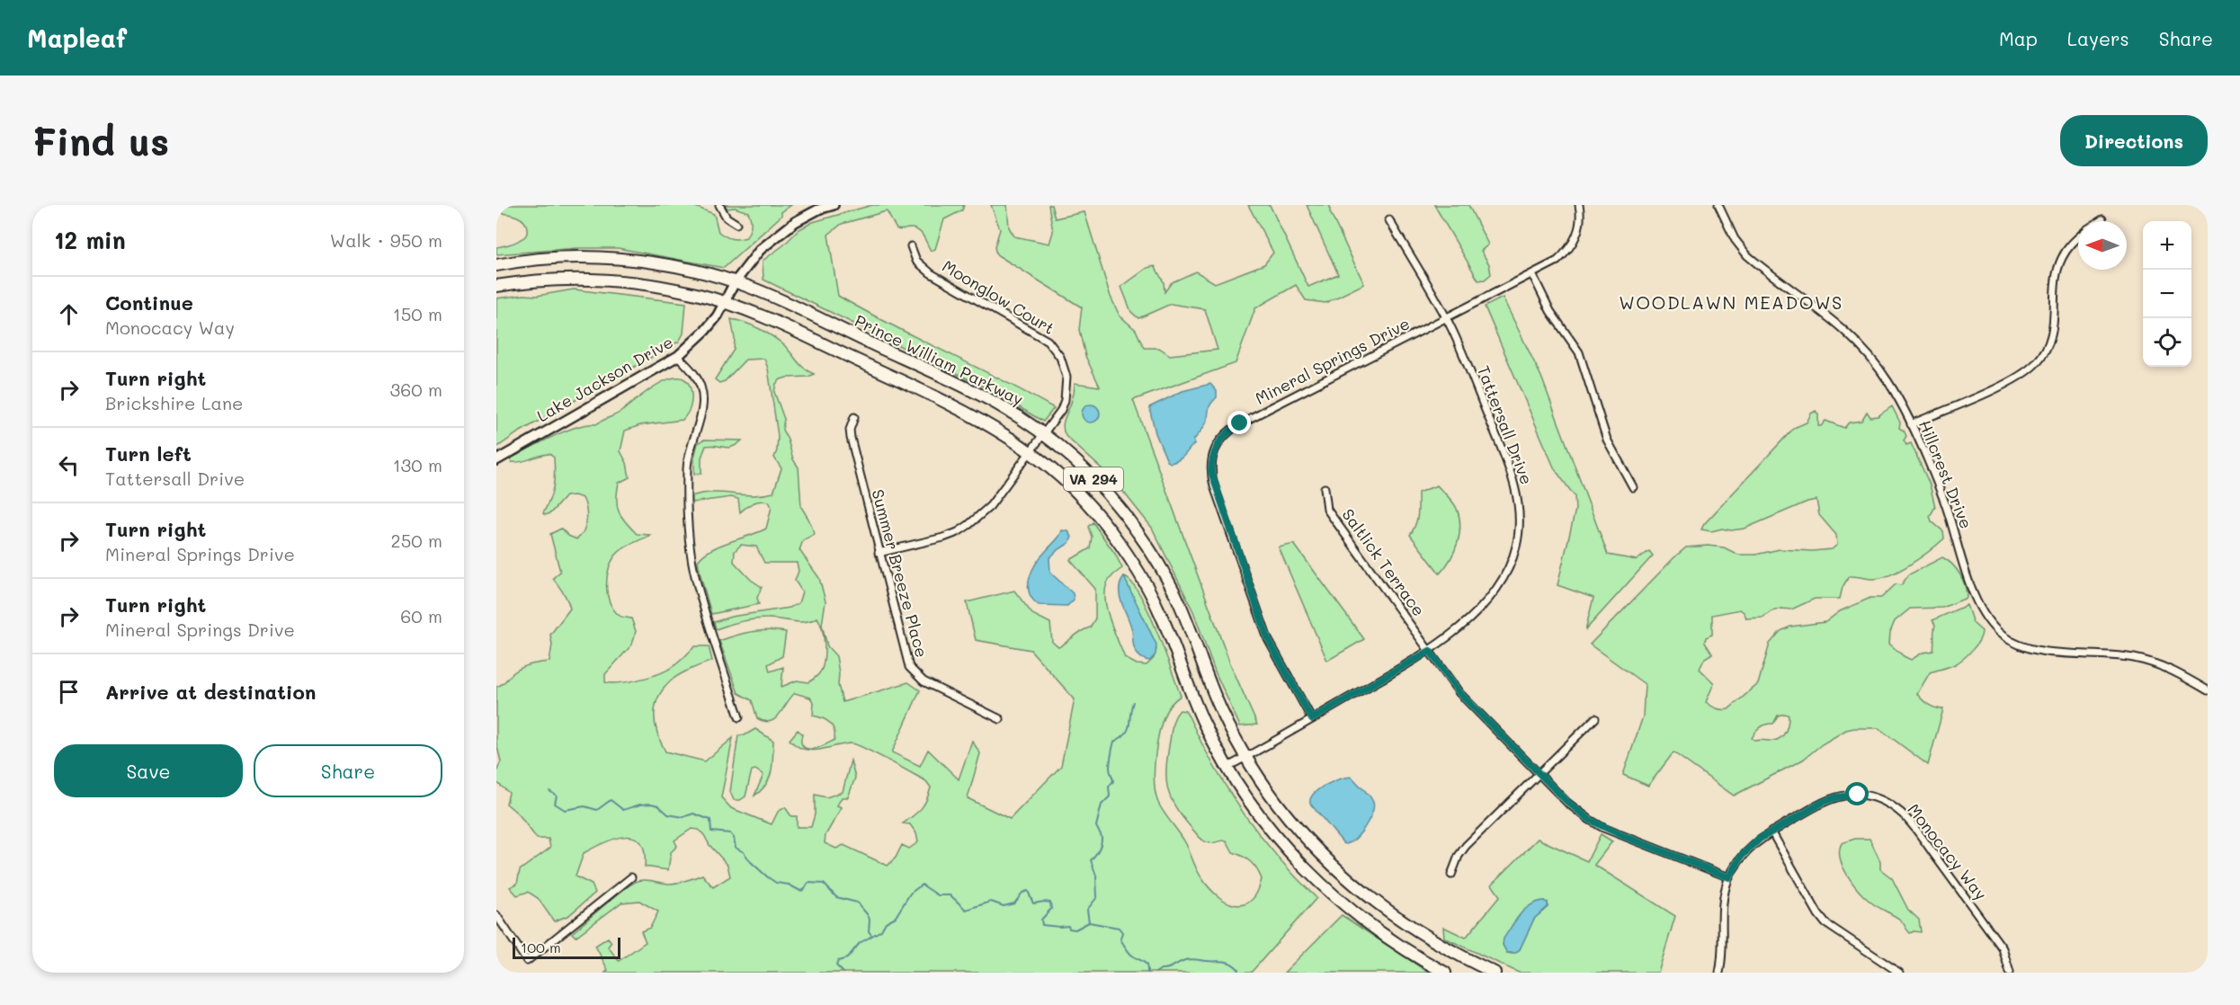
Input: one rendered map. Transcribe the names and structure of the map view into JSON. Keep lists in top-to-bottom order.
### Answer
{
  "streets": {
    "highway": ["Prince William Parkway", "VA 294"],
    "street": [
      "Moonglow Court",
      "Mineral Springs Drive",
      "Lake Jackson Drive",
      "Tattersall Drive",
      "Hillcrest Drive",
      "Saltlick Terrace",
      "Summer Breeze Place",
      "Monocacy Way"
    ]
  },
  "crossings": [
    ["Moonglow Court", "Prince William Parkway"],
    ["Moonglow Court", "Summer Breeze Place"],
    ["Prince William Parkway", "Lake Jackson Drive"],
    ["Prince William Parkway", "Tattersall Drive"],
    ["Mineral Springs Drive", "Tattersall Drive"],
    ["Tattersall Drive", "Saltlick Terrace"],
    ["Saltlick Terrace", "Monocacy Way"]
  ],
  "districts": ["WOODLAWN MEADOWS"],
  "scale_bar": "100 m",
  "north": "left",
  "page": {
    "header": "Mapleaf",
    "nav": ["Map", "Layers", "Share"],
    "buttons": [
      "Directions",
      ["Save", "Share"]
    ],
    "title": "Find us",
    "heading": ["12 min", "Walk · 950 m"],
    "map_buttons": ["+", "−"],
    "list": [
      ["Continue", "Monocacy Way", "150 m"],
      ["Turn right", "Brickshire Lane", "360 m"],
      ["Turn left", "Tattersall Drive", "130 m"],
      ["Turn right", "Mineral Springs Drive", "250 m"],
      ["Turn right", "Mineral Springs Drive", "60 m"],
      "Arrive at destination"
    ],
    "scale": "100 m"
  }
}
